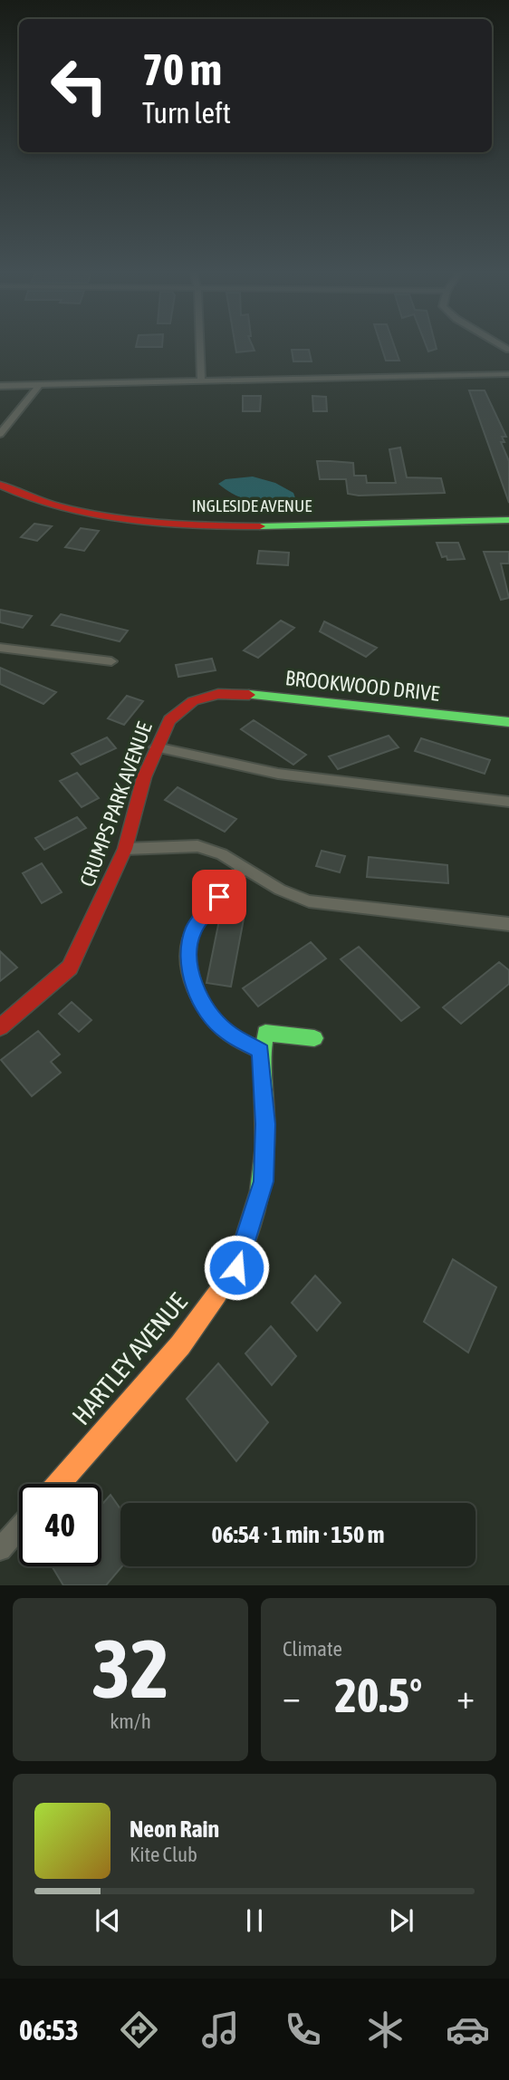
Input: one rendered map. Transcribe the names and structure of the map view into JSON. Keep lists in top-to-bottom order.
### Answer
{
  "streets": {
    "street": [
      "INGLESIDE AVENUE",
      "BROOKWOOD DRIVE",
      "CRUMPS PARK AVENUE",
      "HARTLEY AVENUE"
    ]
  },
  "crossings": [
    ["BROOKWOOD DRIVE", "CRUMPS PARK AVENUE"]
  ],
  "page": {
    "turn": ["70 m", "Turn left"],
    "limit": "40",
    "trip": "06:54 · 1 min · 150 m",
    "tile": [
      ["32", "km/h"],
      "Climate"
    ],
    "heat": ["−", "20.5°", "+"],
    "song": ["Neon Rain", "Kite Club"],
    "tabs": "06:53"
  }
}
